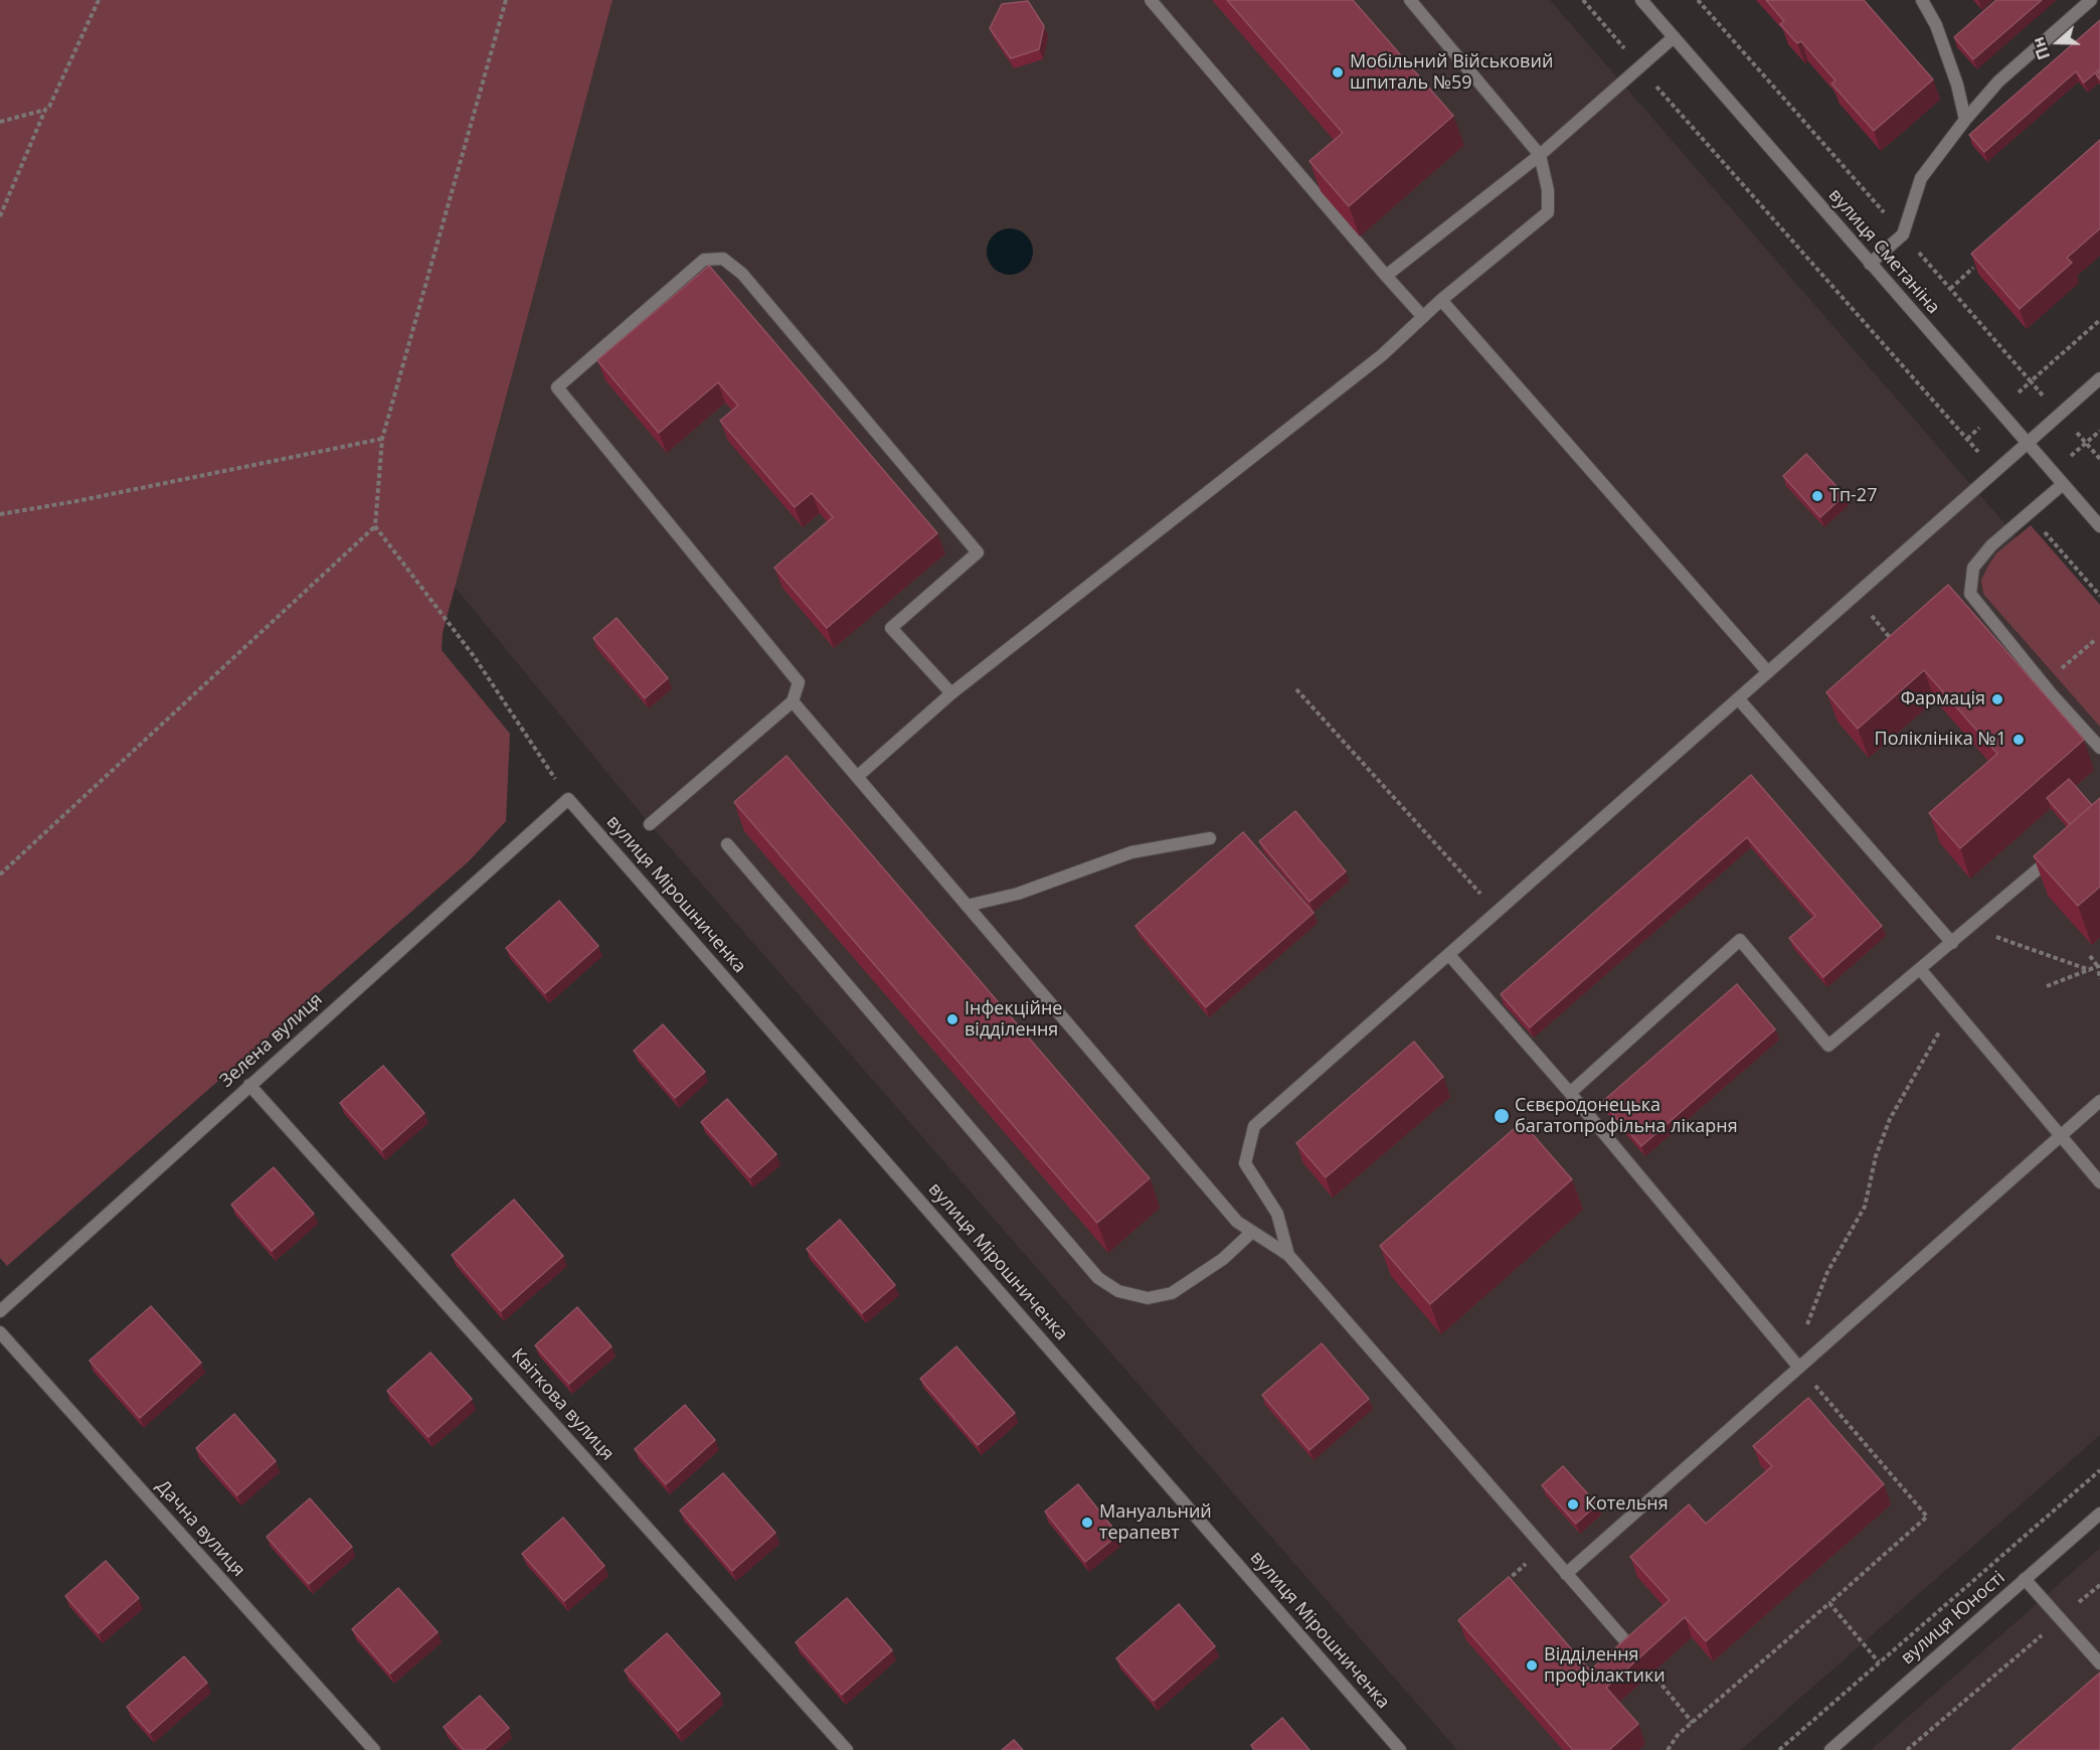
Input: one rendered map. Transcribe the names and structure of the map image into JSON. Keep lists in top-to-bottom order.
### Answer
{
  "streets": {
    "street": [
      "вулиця Сметаніна",
      "вулиця Мірошниченка",
      "Зелена вулиця",
      "Квіткова вулиця",
      "Дачна вулиця",
      "вулиця Юності"
    ]
  },
  "crossings": [
    ["вулиця Мірошниченка", "Зелена вулиця"],
    ["Зелена вулиця", "Квіткова вулиця"]
  ],
  "places": [
    "Мобільний Військовий шпиталь №59",
    "Тп-27",
    "Фармація",
    "Поліклініка №1",
    "Інфекційне відділення",
    "Сєвєродонецька багатопрофільна лікарня",
    "Котельня",
    "Мануальний терапевт",
    "Відділення профілактики"
  ],
  "north": "left"
}
